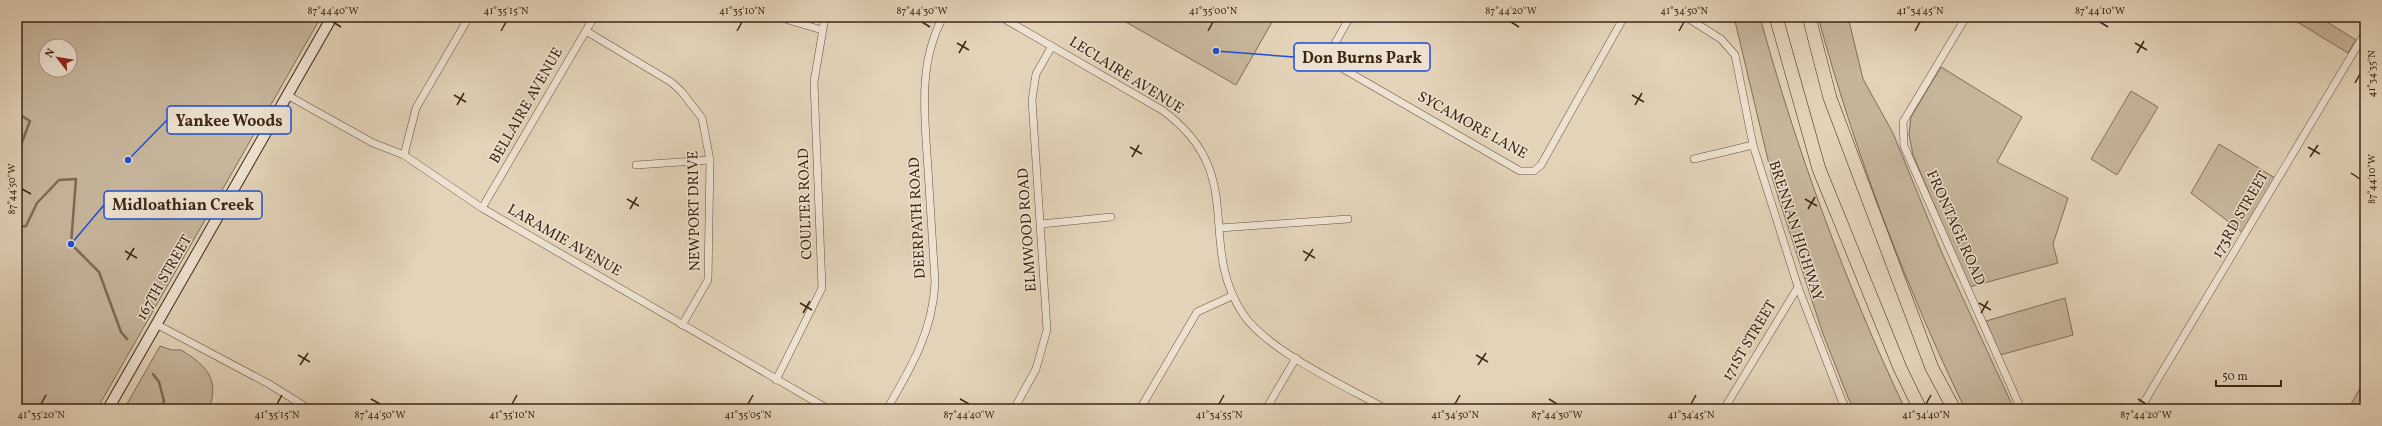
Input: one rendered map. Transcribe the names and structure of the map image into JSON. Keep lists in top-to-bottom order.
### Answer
{
  "streets": {
    "main road": ["167TH STREET"],
    "street": [
      "LECLAIRE AVENUE",
      "BELLAIRE AVENUE",
      "SYCAMORE LANE",
      "COULTER ROAD",
      "NEWPORT DRIVE",
      "173RD STREET",
      "DEERPATH ROAD",
      "FRONTAGE ROAD",
      "ELMWOOD ROAD",
      "BRENNAN HIGHWAY",
      "LARAMIE AVENUE",
      "171ST STREET"
    ]
  },
  "crossings": [
    ["LECLAIRE AVENUE", "ELMWOOD ROAD"],
    ["BELLAIRE AVENUE", "NEWPORT DRIVE"],
    ["BELLAIRE AVENUE", "LARAMIE AVENUE"],
    ["COULTER ROAD", "LARAMIE AVENUE"],
    ["NEWPORT DRIVE", "LARAMIE AVENUE"],
    ["BRENNAN HIGHWAY", "171ST STREET"],
    ["LARAMIE AVENUE", "167TH STREET"]
  ],
  "places": ["Don Burns Park", "Yankee Woods", "Midloathian Creek"],
  "scale_bar": "50 m",
  "north": "top left",
  "coordinates": [
    "87°44'40\"W",
    "41°35'15\"N",
    "41°35'10\"N",
    "87°44'30\"W",
    "41°35'00\"N",
    "87°44'20\"W",
    "41°34'50\"N",
    "41°34'45\"N",
    "87°44'10\"W",
    "41°34'35\"N",
    "87°44'50\"W",
    "41°35'20\"N",
    "41°35'05\"N",
    "41°34'55\"N",
    "41°34'40\"N"
  ]
}
